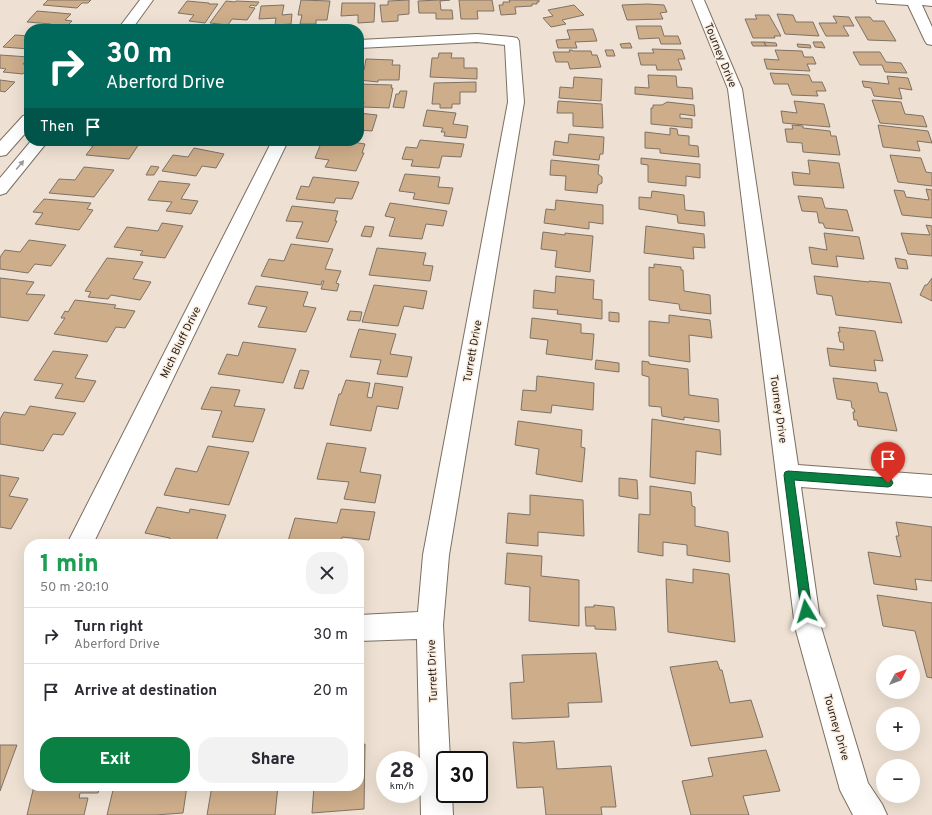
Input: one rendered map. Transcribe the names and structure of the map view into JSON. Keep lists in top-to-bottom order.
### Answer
{
  "streets": {
    "street": ["Tourney Drive", "Mich Bluff Drive", "Turrett Drive"]
  },
  "north": "top right",
  "page": {
    "turn": ["30 m", "Aberford Drive"],
    "then": "Then",
    "heading": ["1 min", "50 m · 20:10"],
    "list": [
      {
        "name": "Turn right",
        "note": "Aberford Drive",
        "value": "30 m"
      },
      {
        "name": "Arrive at destination",
        "value": "20 m"
      }
    ],
    "map_buttons": ["+", "−"],
    "buttons": ["Exit", "Share"],
    "speed": "28 km/h",
    "limit": "30"
  }
}
